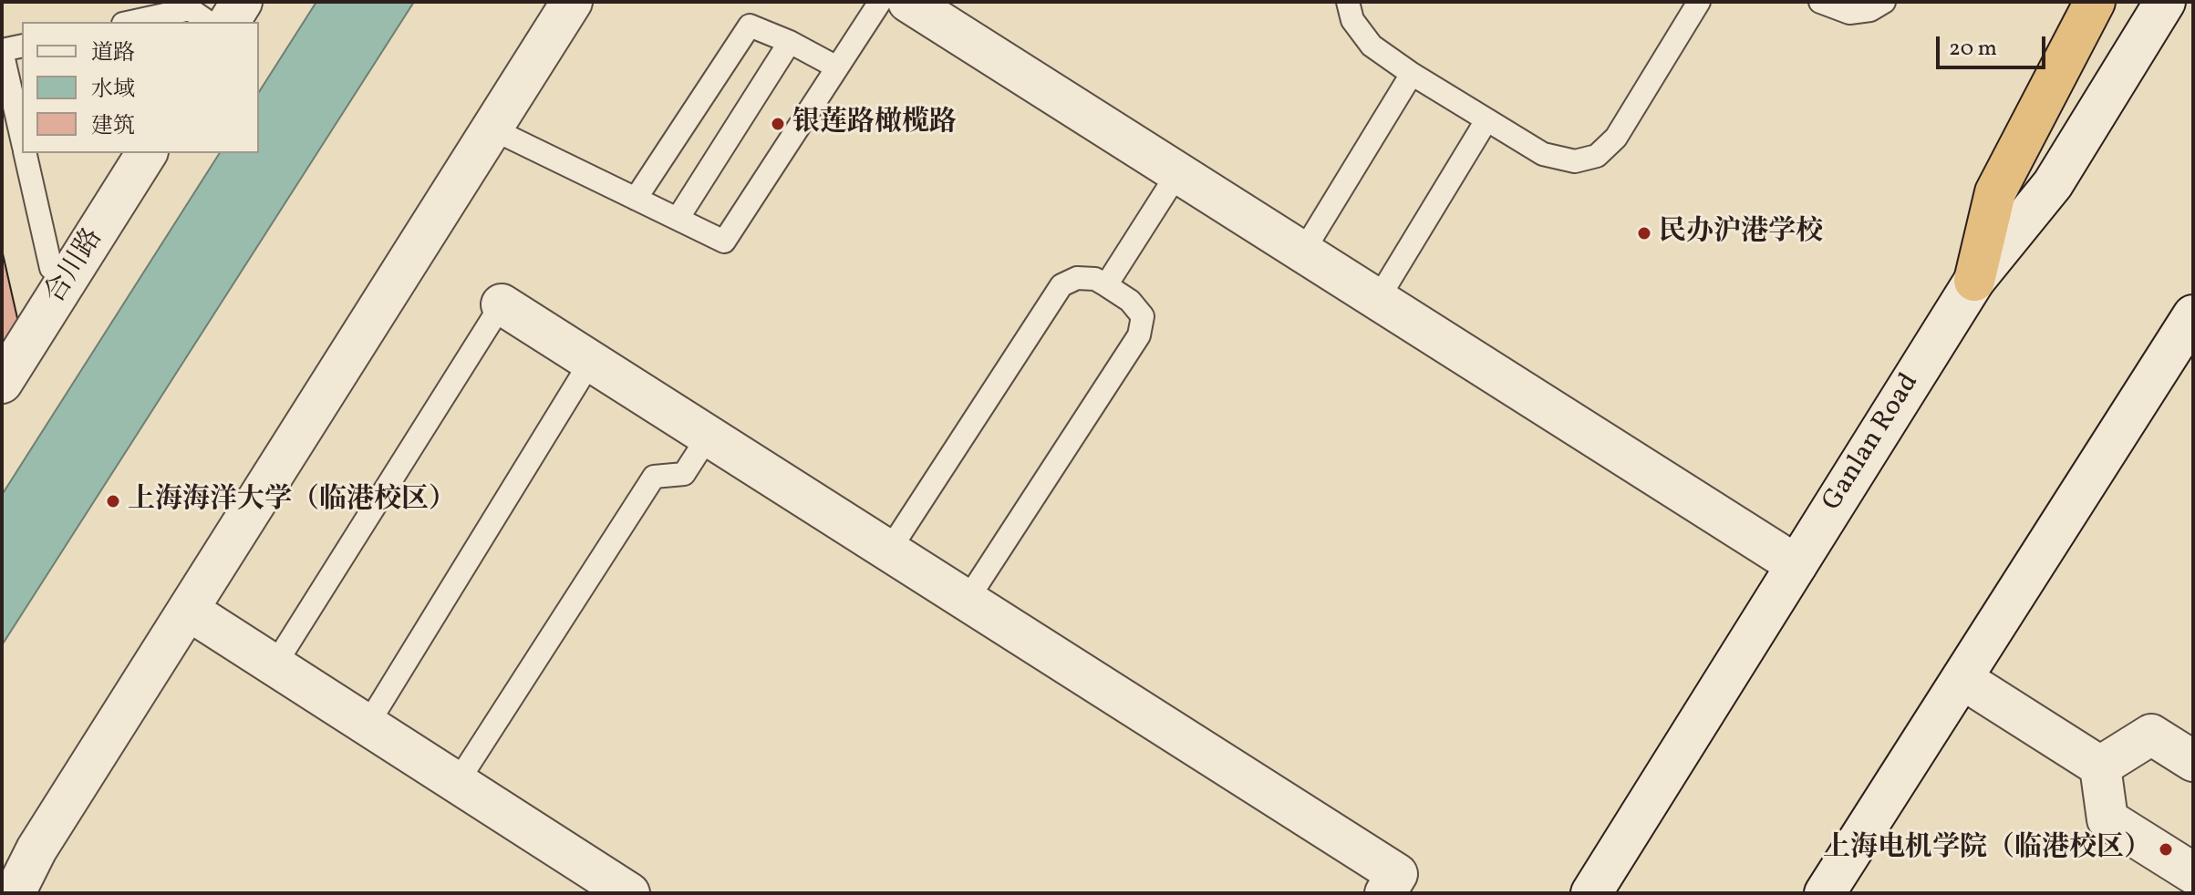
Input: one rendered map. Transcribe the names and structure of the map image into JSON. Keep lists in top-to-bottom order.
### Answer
{
  "streets": {
    "street": ["合川路", "Ganlan Road"]
  },
  "places": [
    "银莲路橄榄路",
    "民办沪港学校",
    "上海海洋大学（临港校区）",
    "上海电机学院（临港校区）"
  ],
  "legend": ["道路", "水域", "建筑"],
  "scale_bar": "20 m"
}
